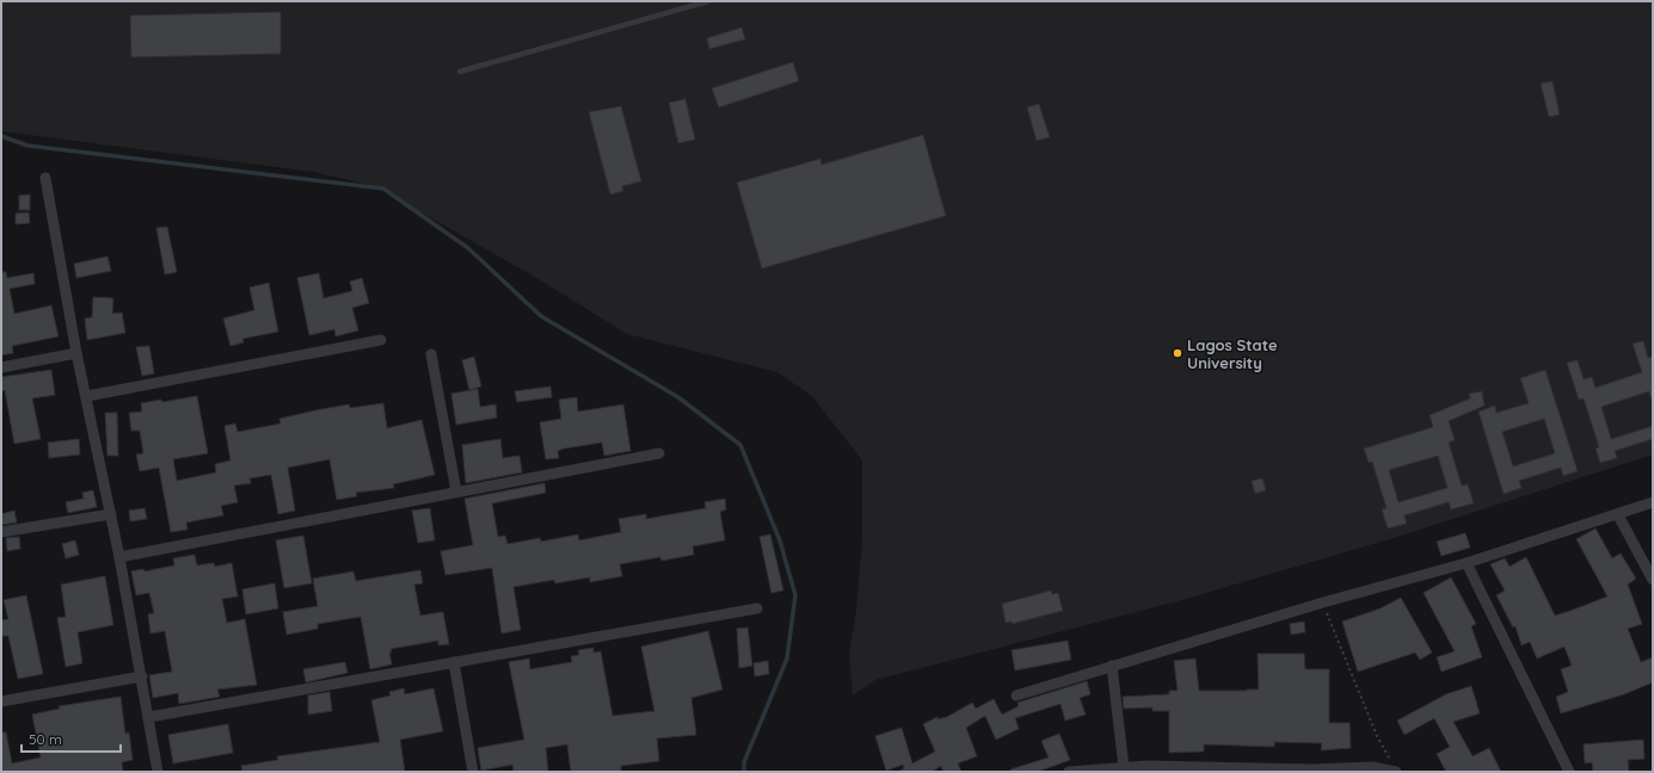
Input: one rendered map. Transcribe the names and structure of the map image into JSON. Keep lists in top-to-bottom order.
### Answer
{
  "places": ["Lagos State University"],
  "scale_bar": "50 m"
}
